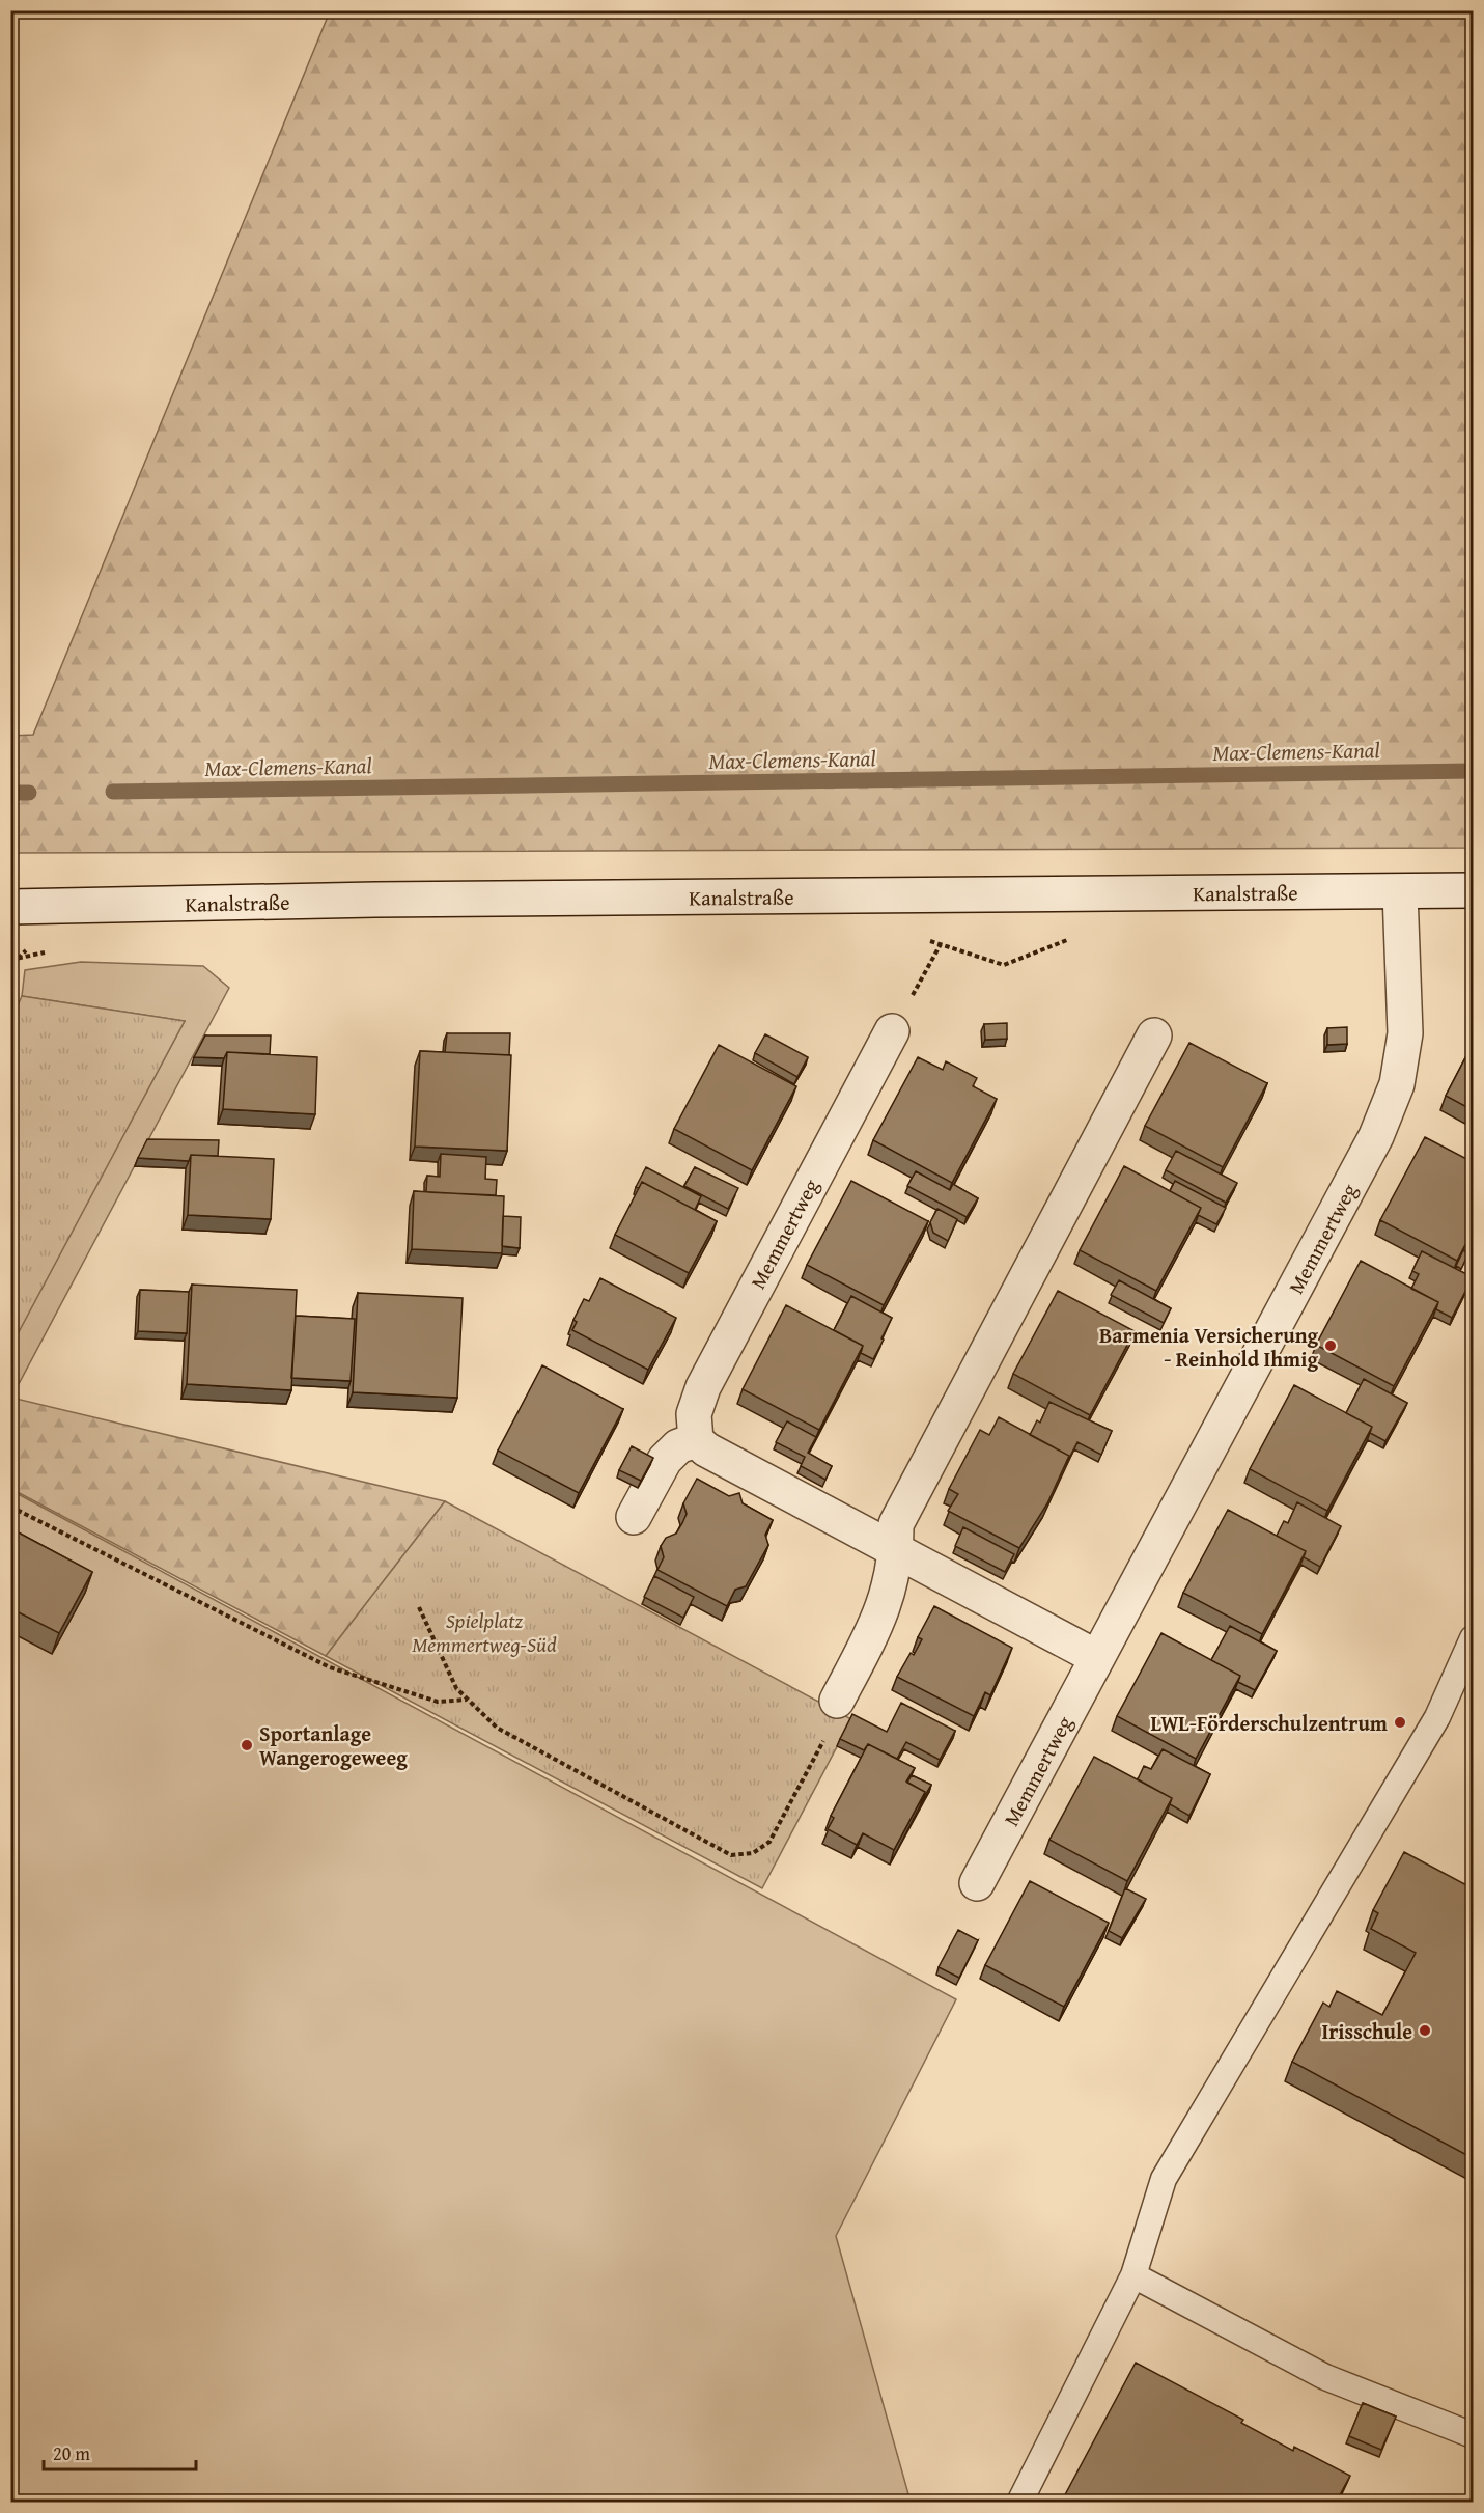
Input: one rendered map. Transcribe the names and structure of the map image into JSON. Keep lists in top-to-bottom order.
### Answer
{
  "streets": {
    "street": ["Kanalstraße", "Memmertweg"]
  },
  "crossings": [
    ["Kanalstraße", "Memmertweg"]
  ],
  "water": ["Max-Clemens-Kanal"],
  "parks": ["Spielplatz Memmertweg-Süd"],
  "places": [
    "Barmenia Versicherung - Reinhold Ihmig",
    "LWL-Förderschulzentrum",
    "Sportanlage Wangerogeweeg",
    "Irisschule"
  ],
  "scale_bar": "20 m"
}
